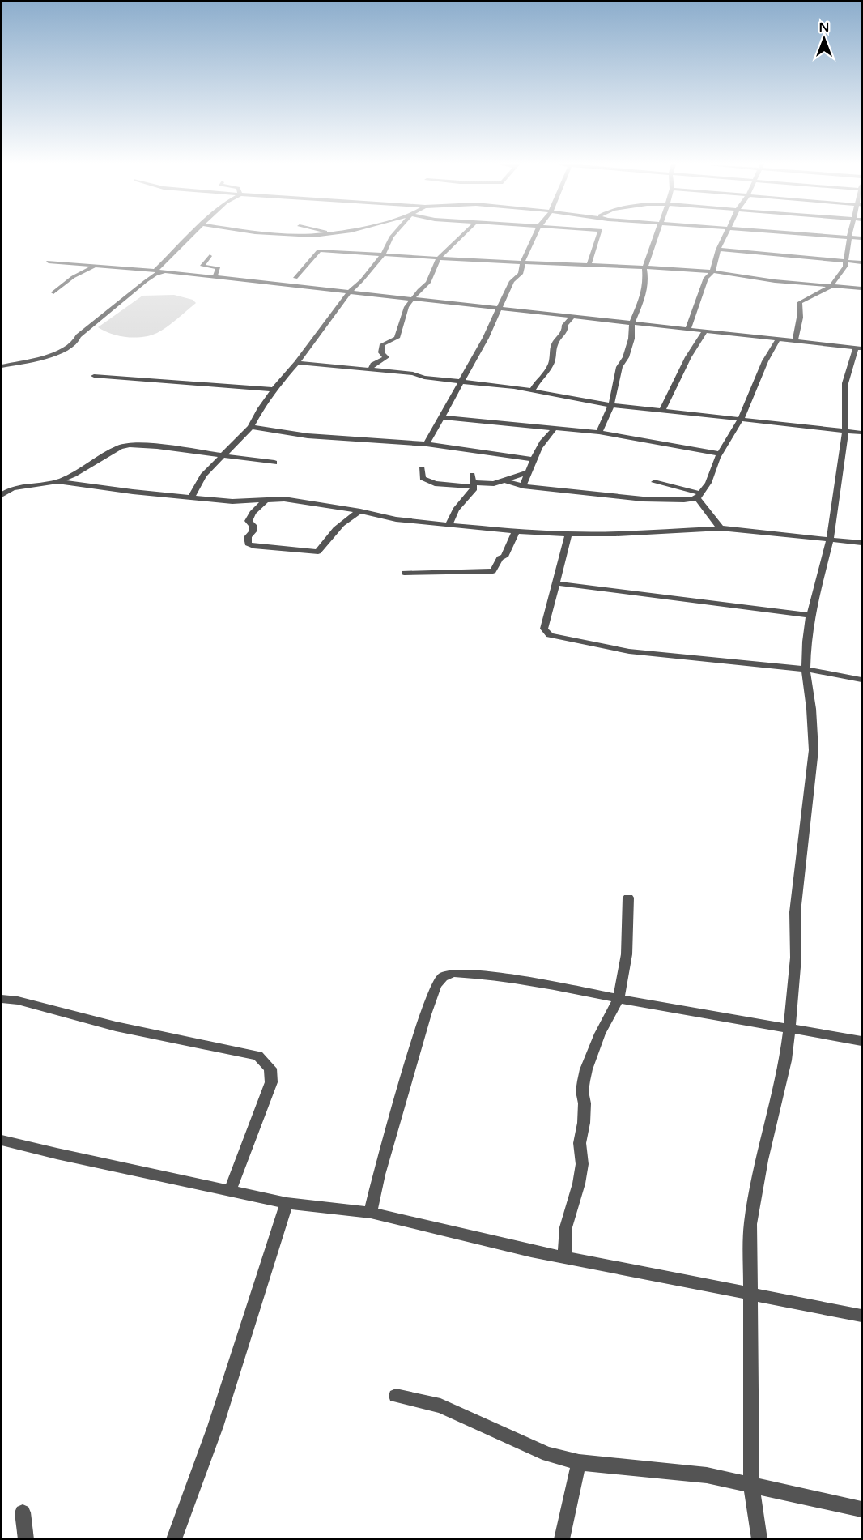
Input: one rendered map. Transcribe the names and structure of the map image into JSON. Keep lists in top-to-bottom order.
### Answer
{
  "north": "top"
}
